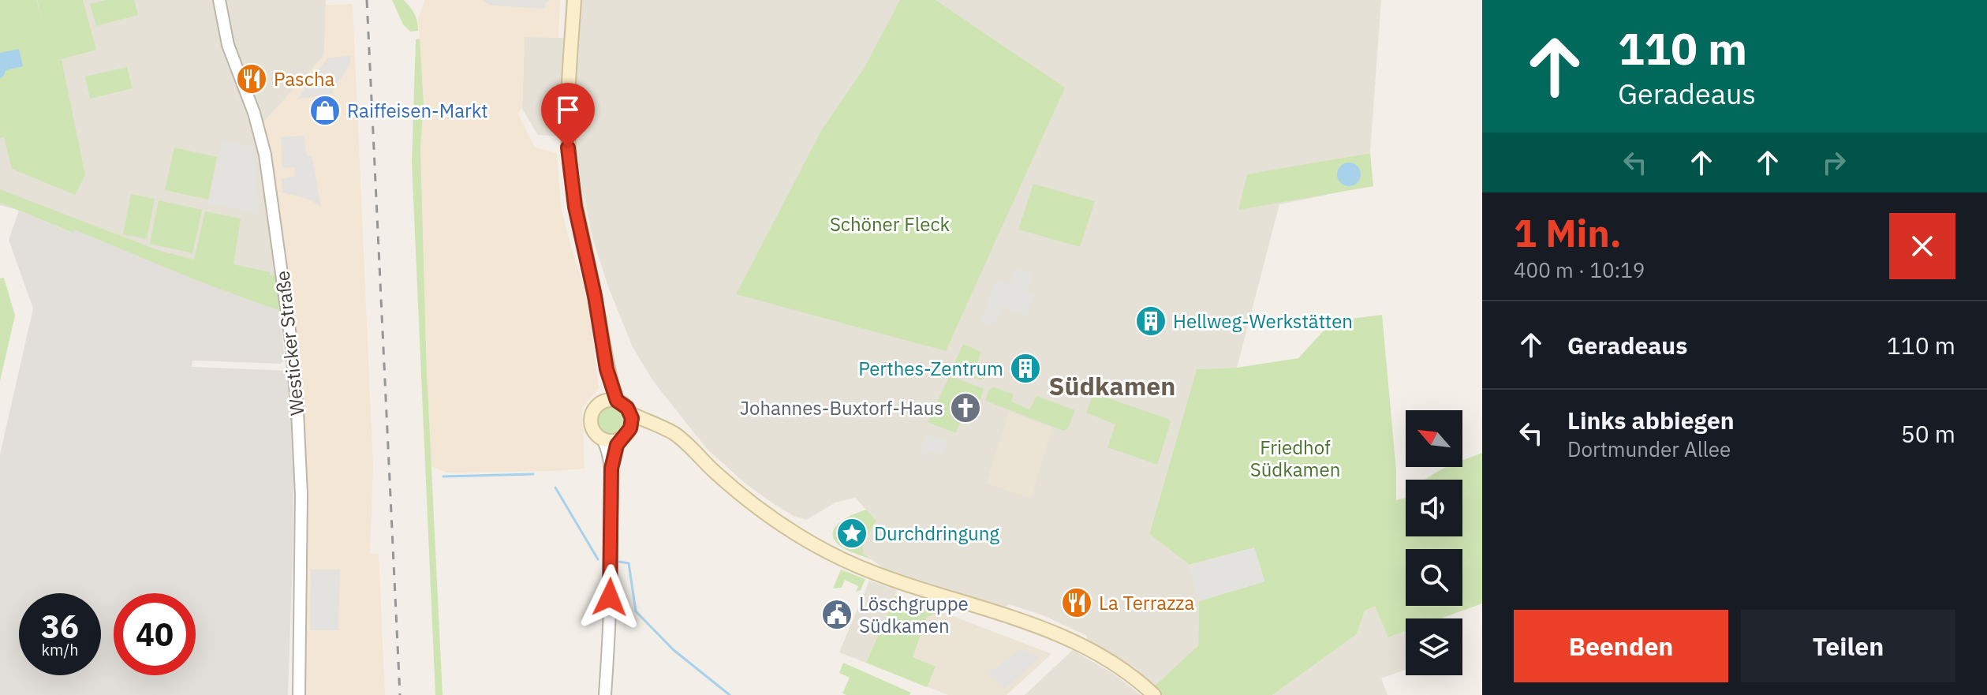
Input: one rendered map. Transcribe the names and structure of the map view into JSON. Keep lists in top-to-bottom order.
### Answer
{
  "streets": {
    "street": ["Westicker Straße"]
  },
  "districts": ["Südkamen"],
  "parks": ["Schöner Fleck", "Friedhof Südkamen"],
  "places": {
    "restaurant": ["Pascha", "La Terrazza"],
    "shop": ["Raiffeisen-Markt"],
    "building": ["Hellweg-Werkstätten", "Perthes-Zentrum"],
    "church": ["Johannes-Buxtorf-Haus"],
    "place": ["Durchdringung"],
    "public building": ["Löschgruppe Südkamen"]
  },
  "north": "top left",
  "page": {
    "turn": ["110 m", "Geradeaus"],
    "heading": ["1 Min.", "400 m · 10:19"],
    "list": [
      {
        "name": "Geradeaus",
        "value": "110 m"
      },
      {
        "name": "Links abbiegen",
        "note": "Dortmunder Allee",
        "value": "50 m"
      }
    ],
    "speed": "36 km/h",
    "limit": "40",
    "buttons": ["Beenden", "Teilen"]
  }
}
